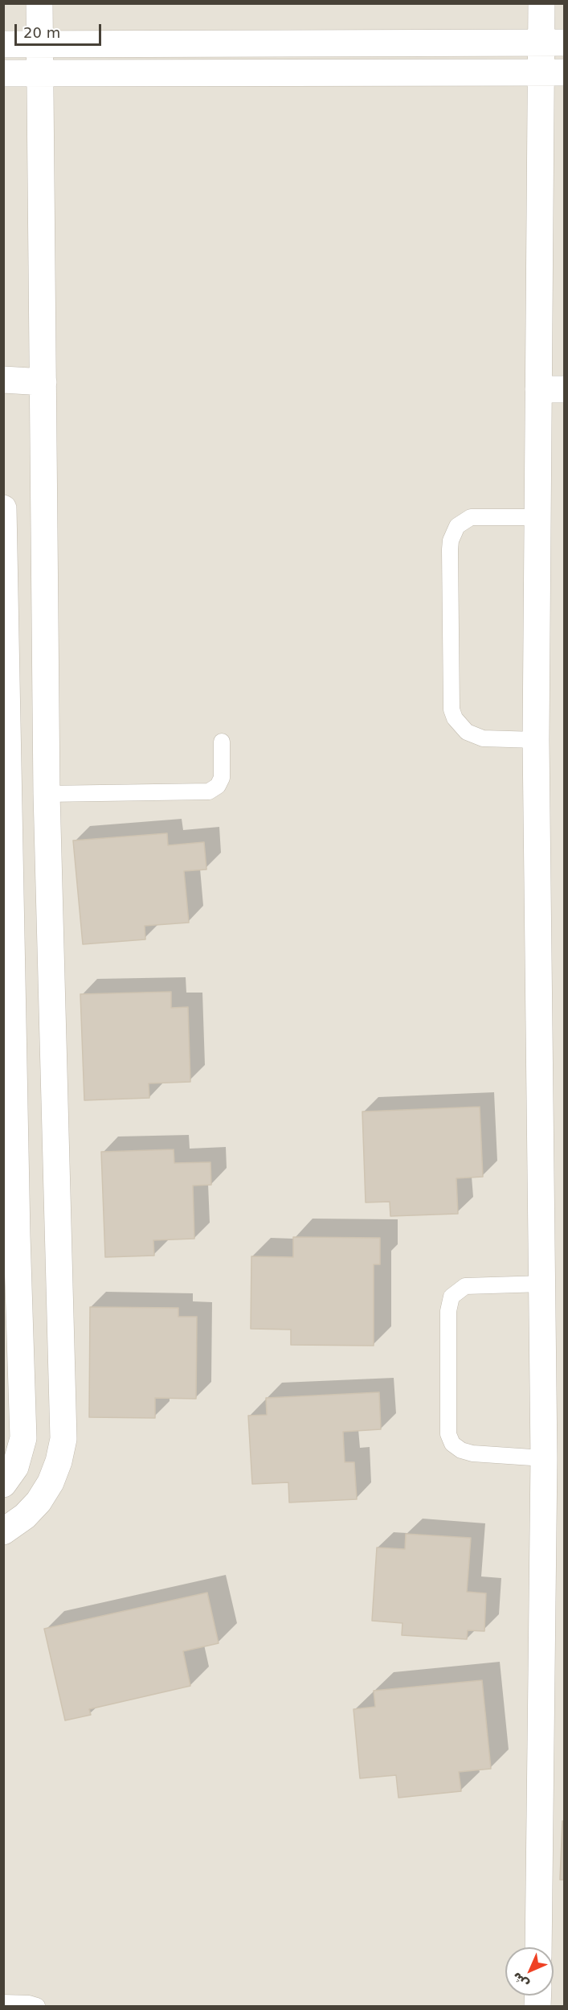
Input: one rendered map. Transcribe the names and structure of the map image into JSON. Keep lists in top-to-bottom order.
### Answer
{
  "scale_bar": "20 m",
  "north": "bottom left"
}
